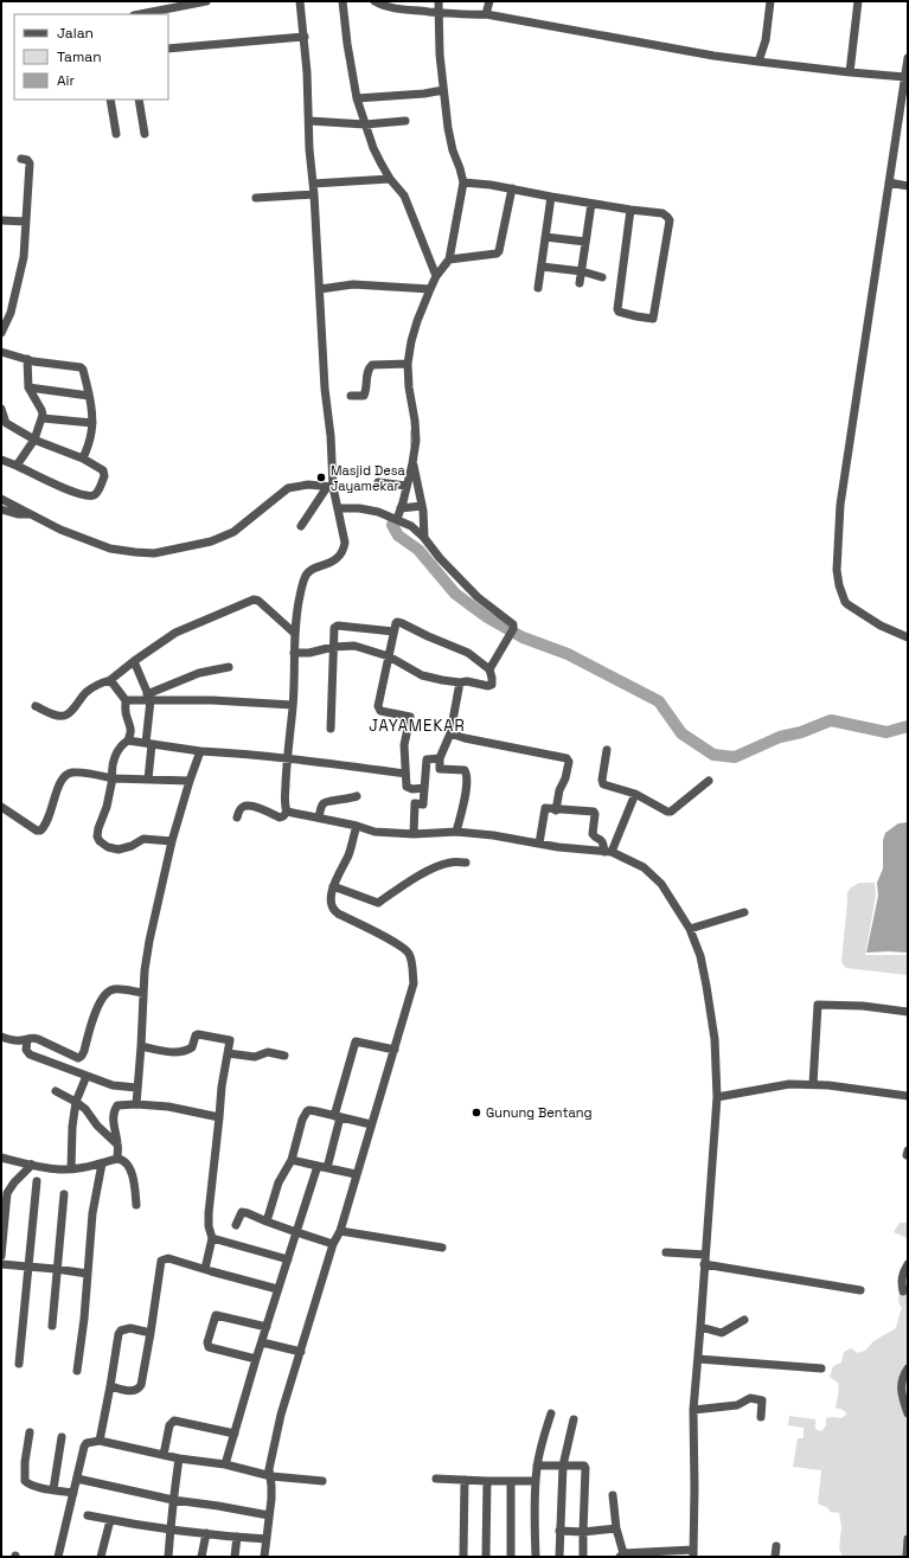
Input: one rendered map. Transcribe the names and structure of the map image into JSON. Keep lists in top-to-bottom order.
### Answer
{
  "districts": ["JAYAMEKAR"],
  "places": ["Masjid Desa Jayamekar", "Gunung Bentang"],
  "legend": ["Jalan", "Taman", "Air"]
}
